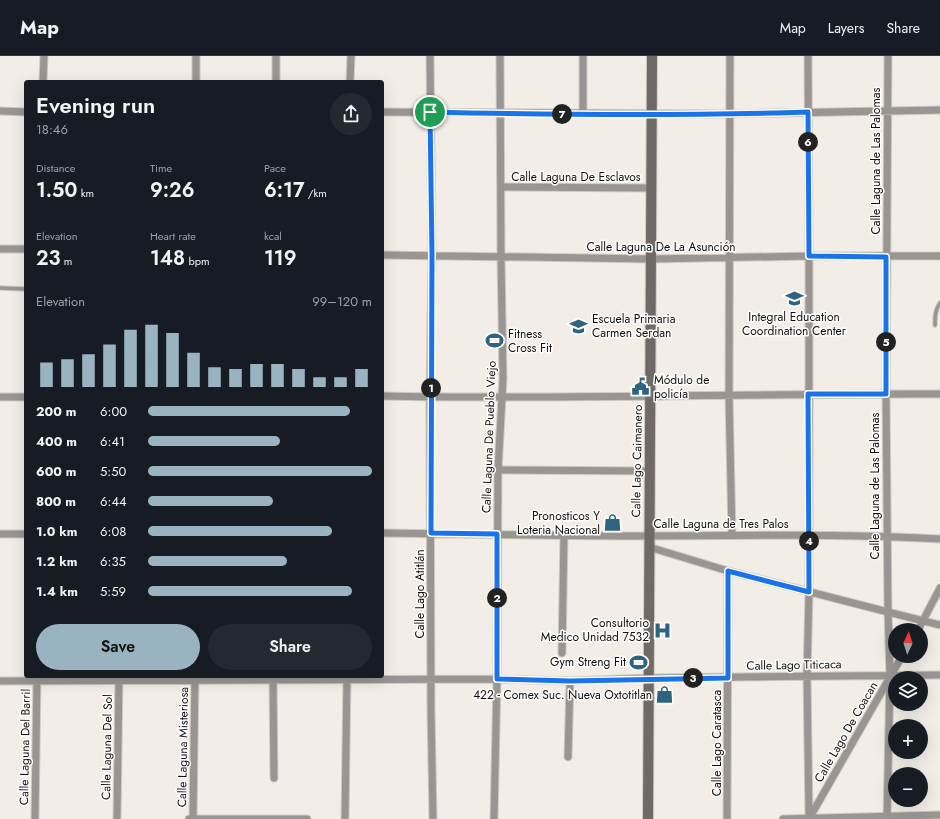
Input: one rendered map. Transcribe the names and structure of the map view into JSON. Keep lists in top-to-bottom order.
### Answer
{
  "streets": {
    "street": [
      "Calle Laguna de Las Palomas",
      "Calle Laguna De Esclavos",
      "Calle Laguna De La Asunción",
      "Calle Laguna De Pueblo Viejo",
      "Calle Lago Caimanero",
      "Calle Laguna de Tres Palos",
      "Calle Lago Atitlán",
      "Calle Lago Titicaca",
      "Calle Lago De Coacan",
      "Calle Lago Caratasca",
      "Calle Laguna Del Barril",
      "Calle Laguna Del Sol",
      "Calle Laguna Misteriosa"
    ]
  },
  "crossings": [
    ["Calle Laguna de Las Palomas", "Calle Laguna De La Asunción"],
    ["Calle Laguna de Las Palomas", "Calle Laguna de Tres Palos"],
    ["Calle Laguna De Esclavos", "Calle Laguna De Pueblo Viejo"],
    ["Calle Laguna De Esclavos", "Calle Lago Caimanero"],
    ["Calle Laguna De La Asunción", "Calle Laguna De Pueblo Viejo"],
    ["Calle Laguna De La Asunción", "Calle Lago Caimanero"],
    ["Calle Laguna De La Asunción", "Calle Lago Atitlán"],
    ["Calle Laguna De Pueblo Viejo", "Calle Laguna de Tres Palos"],
    ["Calle Laguna De Pueblo Viejo", "Calle Lago Titicaca"],
    ["Calle Lago Caimanero", "Calle Laguna de Tres Palos"],
    ["Calle Lago Caimanero", "Calle Lago Titicaca"],
    ["Calle Laguna de Tres Palos", "Calle Lago Atitlán"],
    ["Calle Lago Atitlán", "Calle Lago Titicaca"],
    ["Calle Lago Titicaca", "Calle Lago Caratasca"],
    ["Calle Lago Titicaca", "Calle Laguna Del Barril"],
    ["Calle Lago Titicaca", "Calle Laguna Del Sol"],
    ["Calle Lago Titicaca", "Calle Laguna Misteriosa"]
  ],
  "places": {
    "school or university": ["Integral Education Coordination Center", "Escuela Primaria Carmen Serdan"],
    "sports": ["Fitness Cross Fit", "Gym Streng Fit"],
    "public building": ["Módulo de policía"],
    "shop": ["Pronosticos Y Loteria Nacional", "422 - Comex Suc. Nueva Oxtotitlan"],
    "hospital": ["Consultorio Medico Unidad 7532"]
  },
  "north": "top",
  "page": {
    "header": "Map",
    "nav": ["Map", "Layers", "Share"],
    "heading": ["Evening run", "18:46"],
    "pins": [
      "7",
      "6",
      "5",
      "1",
      "4",
      "2",
      "3"
    ],
    "stats": [
      ["Distance", "1.50 km"],
      ["Time", "9:26"],
      ["Pace", "6:17 /km"],
      ["Elevation", "23 m"],
      ["Heart rate", "148 bpm"],
      ["kcal", "119"]
    ],
    "chart": ["Elevation", "99–120 m"],
    "list": [
      {
        "name": "200 m",
        "note": "6:00"
      },
      {
        "name": "400 m",
        "note": "6:41"
      },
      {
        "name": "600 m",
        "note": "5:50"
      },
      {
        "name": "800 m",
        "note": "6:44"
      },
      {
        "name": "1.0 km",
        "note": "6:08"
      },
      {
        "name": "1.2 km",
        "note": "6:35"
      },
      {
        "name": "1.4 km",
        "note": "5:59"
      }
    ],
    "buttons": ["Save", "Share"],
    "map_buttons": ["+", "−"]
  }
}
